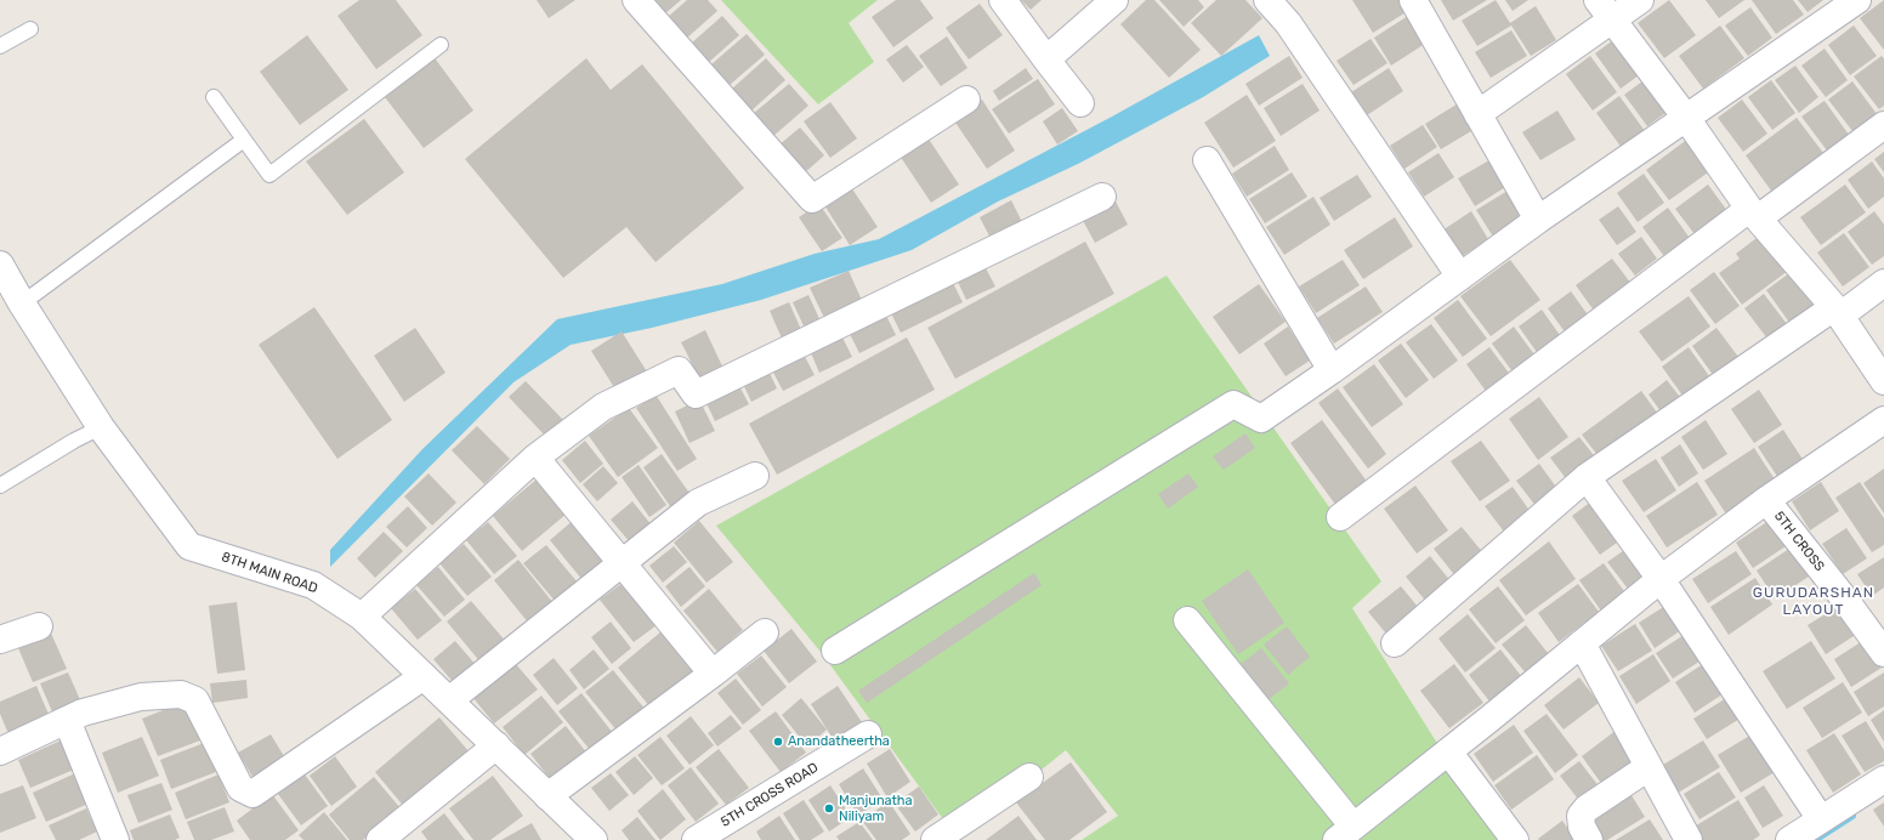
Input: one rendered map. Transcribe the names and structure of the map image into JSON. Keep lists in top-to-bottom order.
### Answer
{
  "streets": {
    "street": ["5TH CROSS", "8TH MAIN ROAD", "5TH CROSS ROAD"]
  },
  "districts": ["GURUDARSHAN LAYOUT"],
  "places": ["Anandatheertha", "Manjunatha Niliyam"]
}
